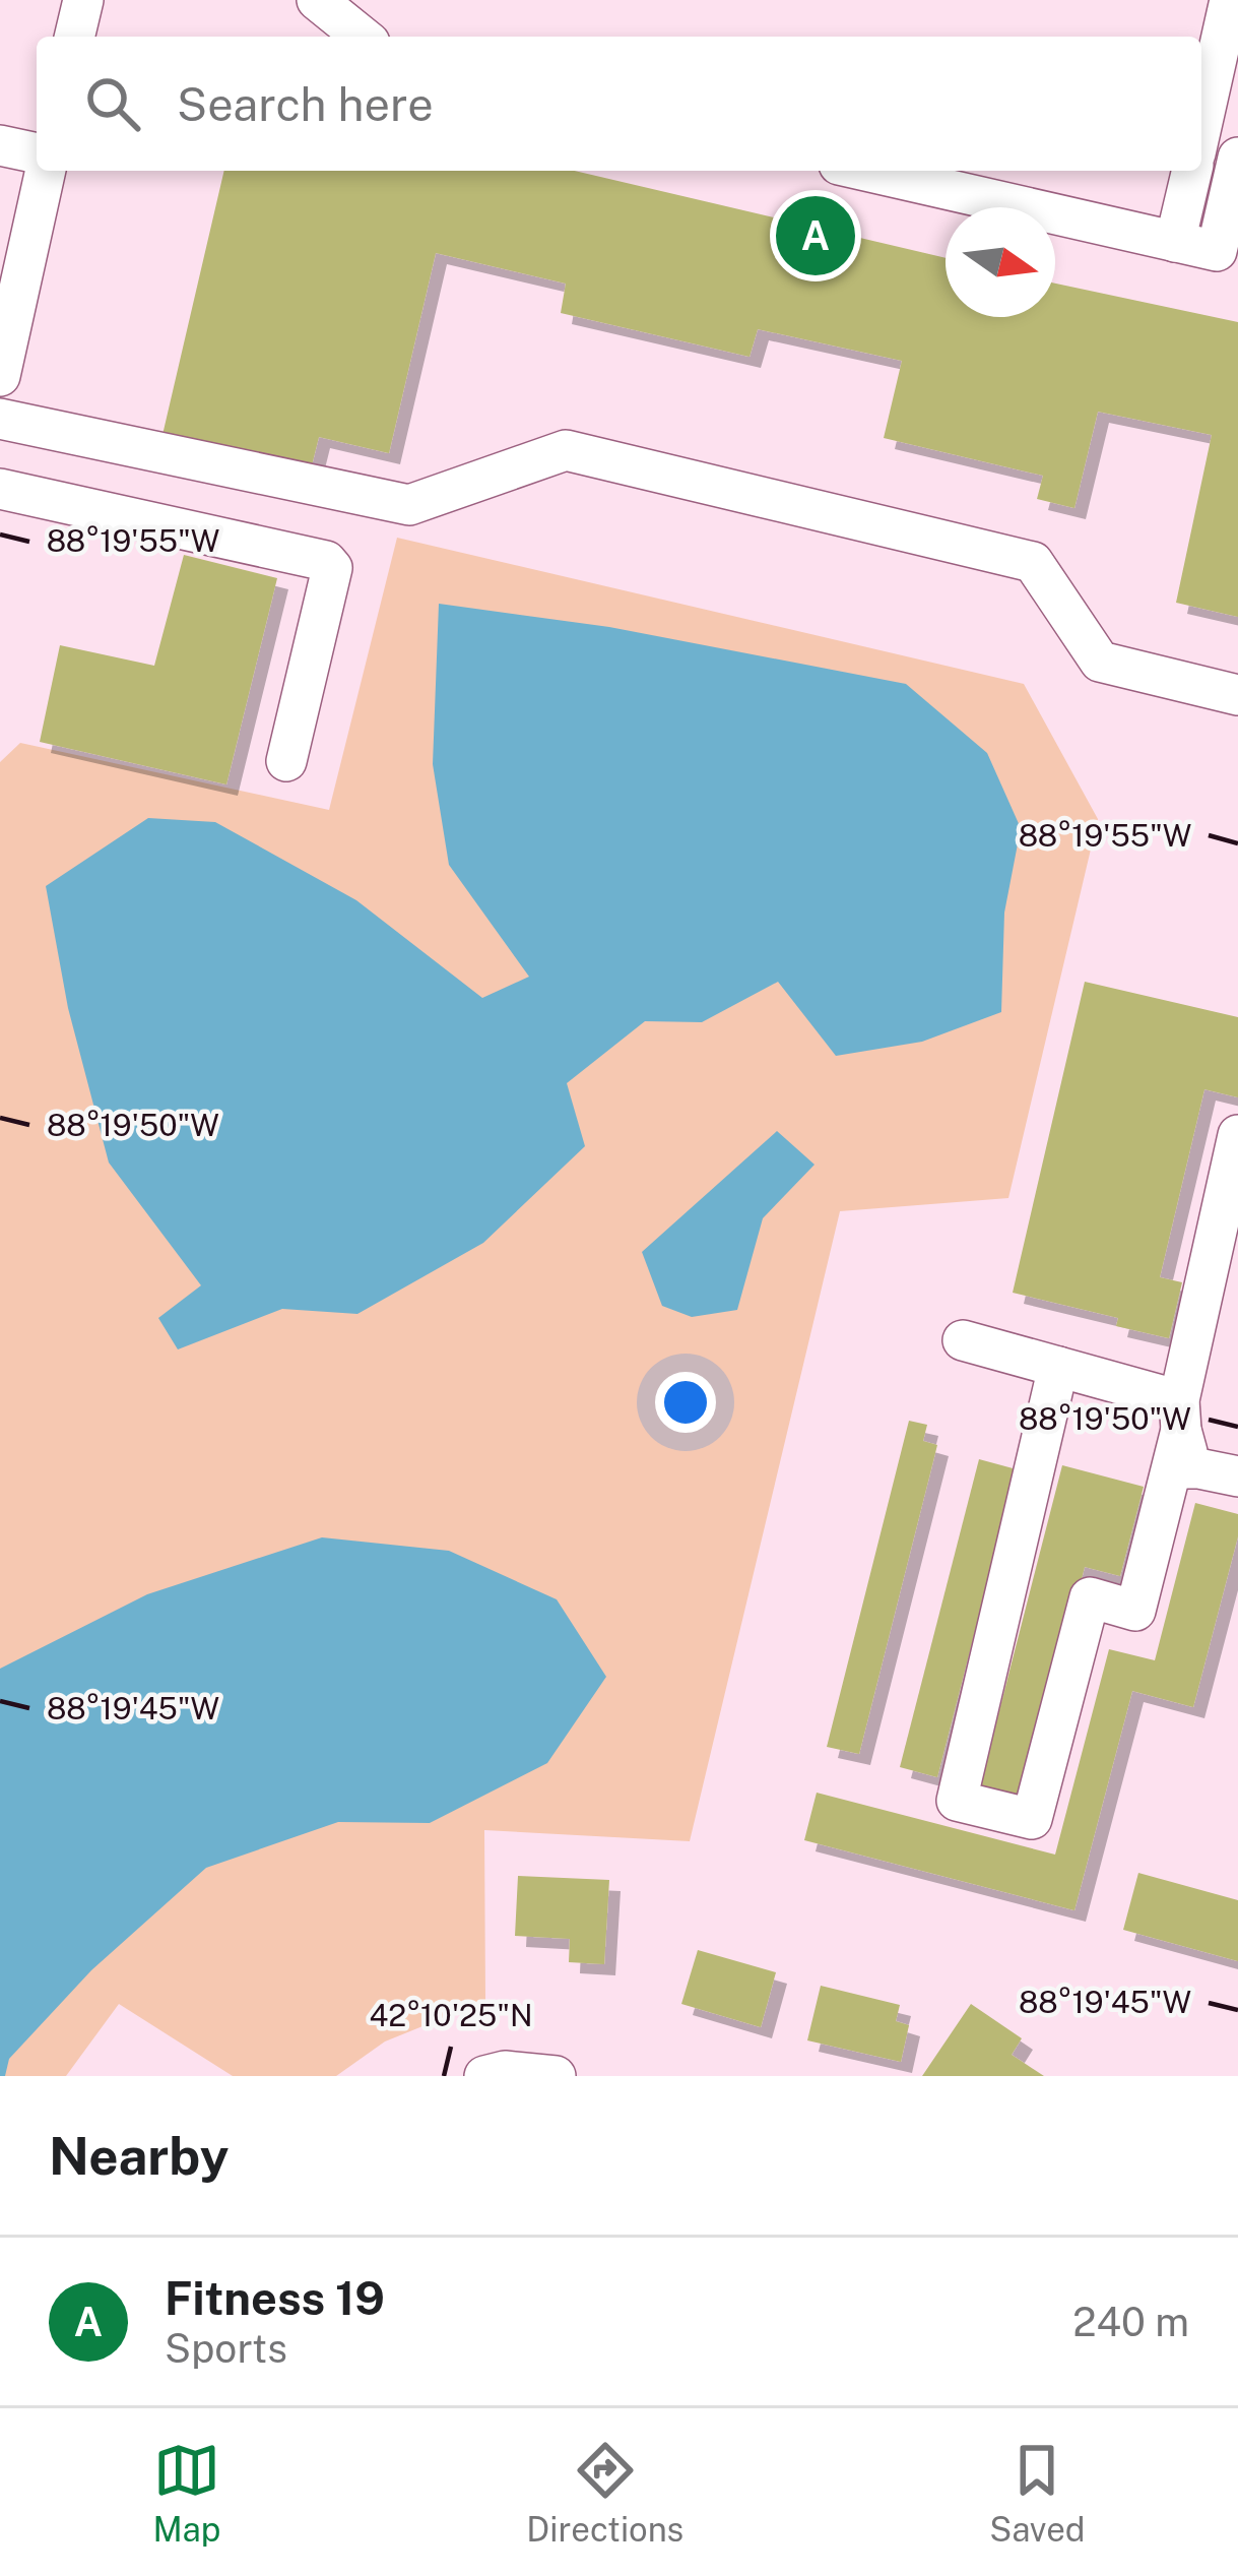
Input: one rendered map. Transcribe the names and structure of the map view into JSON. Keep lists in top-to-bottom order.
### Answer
{
  "north": "right",
  "page": {
    "search": "Search here",
    "pins": "A",
    "heading": "Nearby",
    "list": [
      {
        "mark": "A",
        "name": "Fitness 19",
        "note": "Sports",
        "value": "240 m"
      }
    ],
    "nav": ["Map", "Directions", "Saved"]
  },
  "coordinates": [
    "88°19'55\"W",
    "88°19'50\"W",
    "88°19'45\"W",
    "42°10'25\"N"
  ]
}
